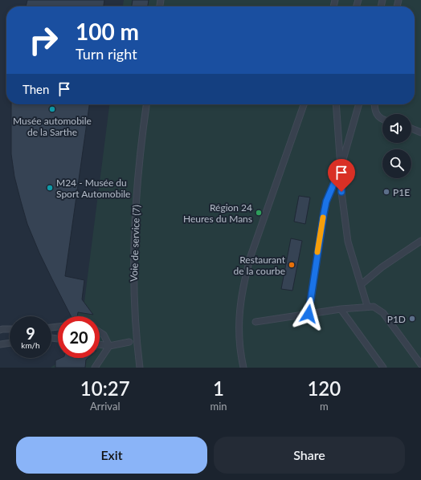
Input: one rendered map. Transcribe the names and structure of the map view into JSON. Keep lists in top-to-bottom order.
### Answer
{
  "streets": {
    "lane": ["Voie de service (7)"]
  },
  "places": [
    "Musée automobile de la Sarthe",
    "M24 - Musée du Sport Automobile",
    "P1E",
    "Région 24 Heures du Mans",
    "Restaurant de la courbe",
    "P1D"
  ],
  "page": {
    "turn": ["100 m", "Turn right"],
    "then": "Then",
    "speed": "9 km/h",
    "limit": "20",
    "eta": [
      "10:27",
      "Arrival",
      "1",
      "min",
      "120",
      "m"
    ],
    "buttons": ["Exit", "Share"]
  }
}
